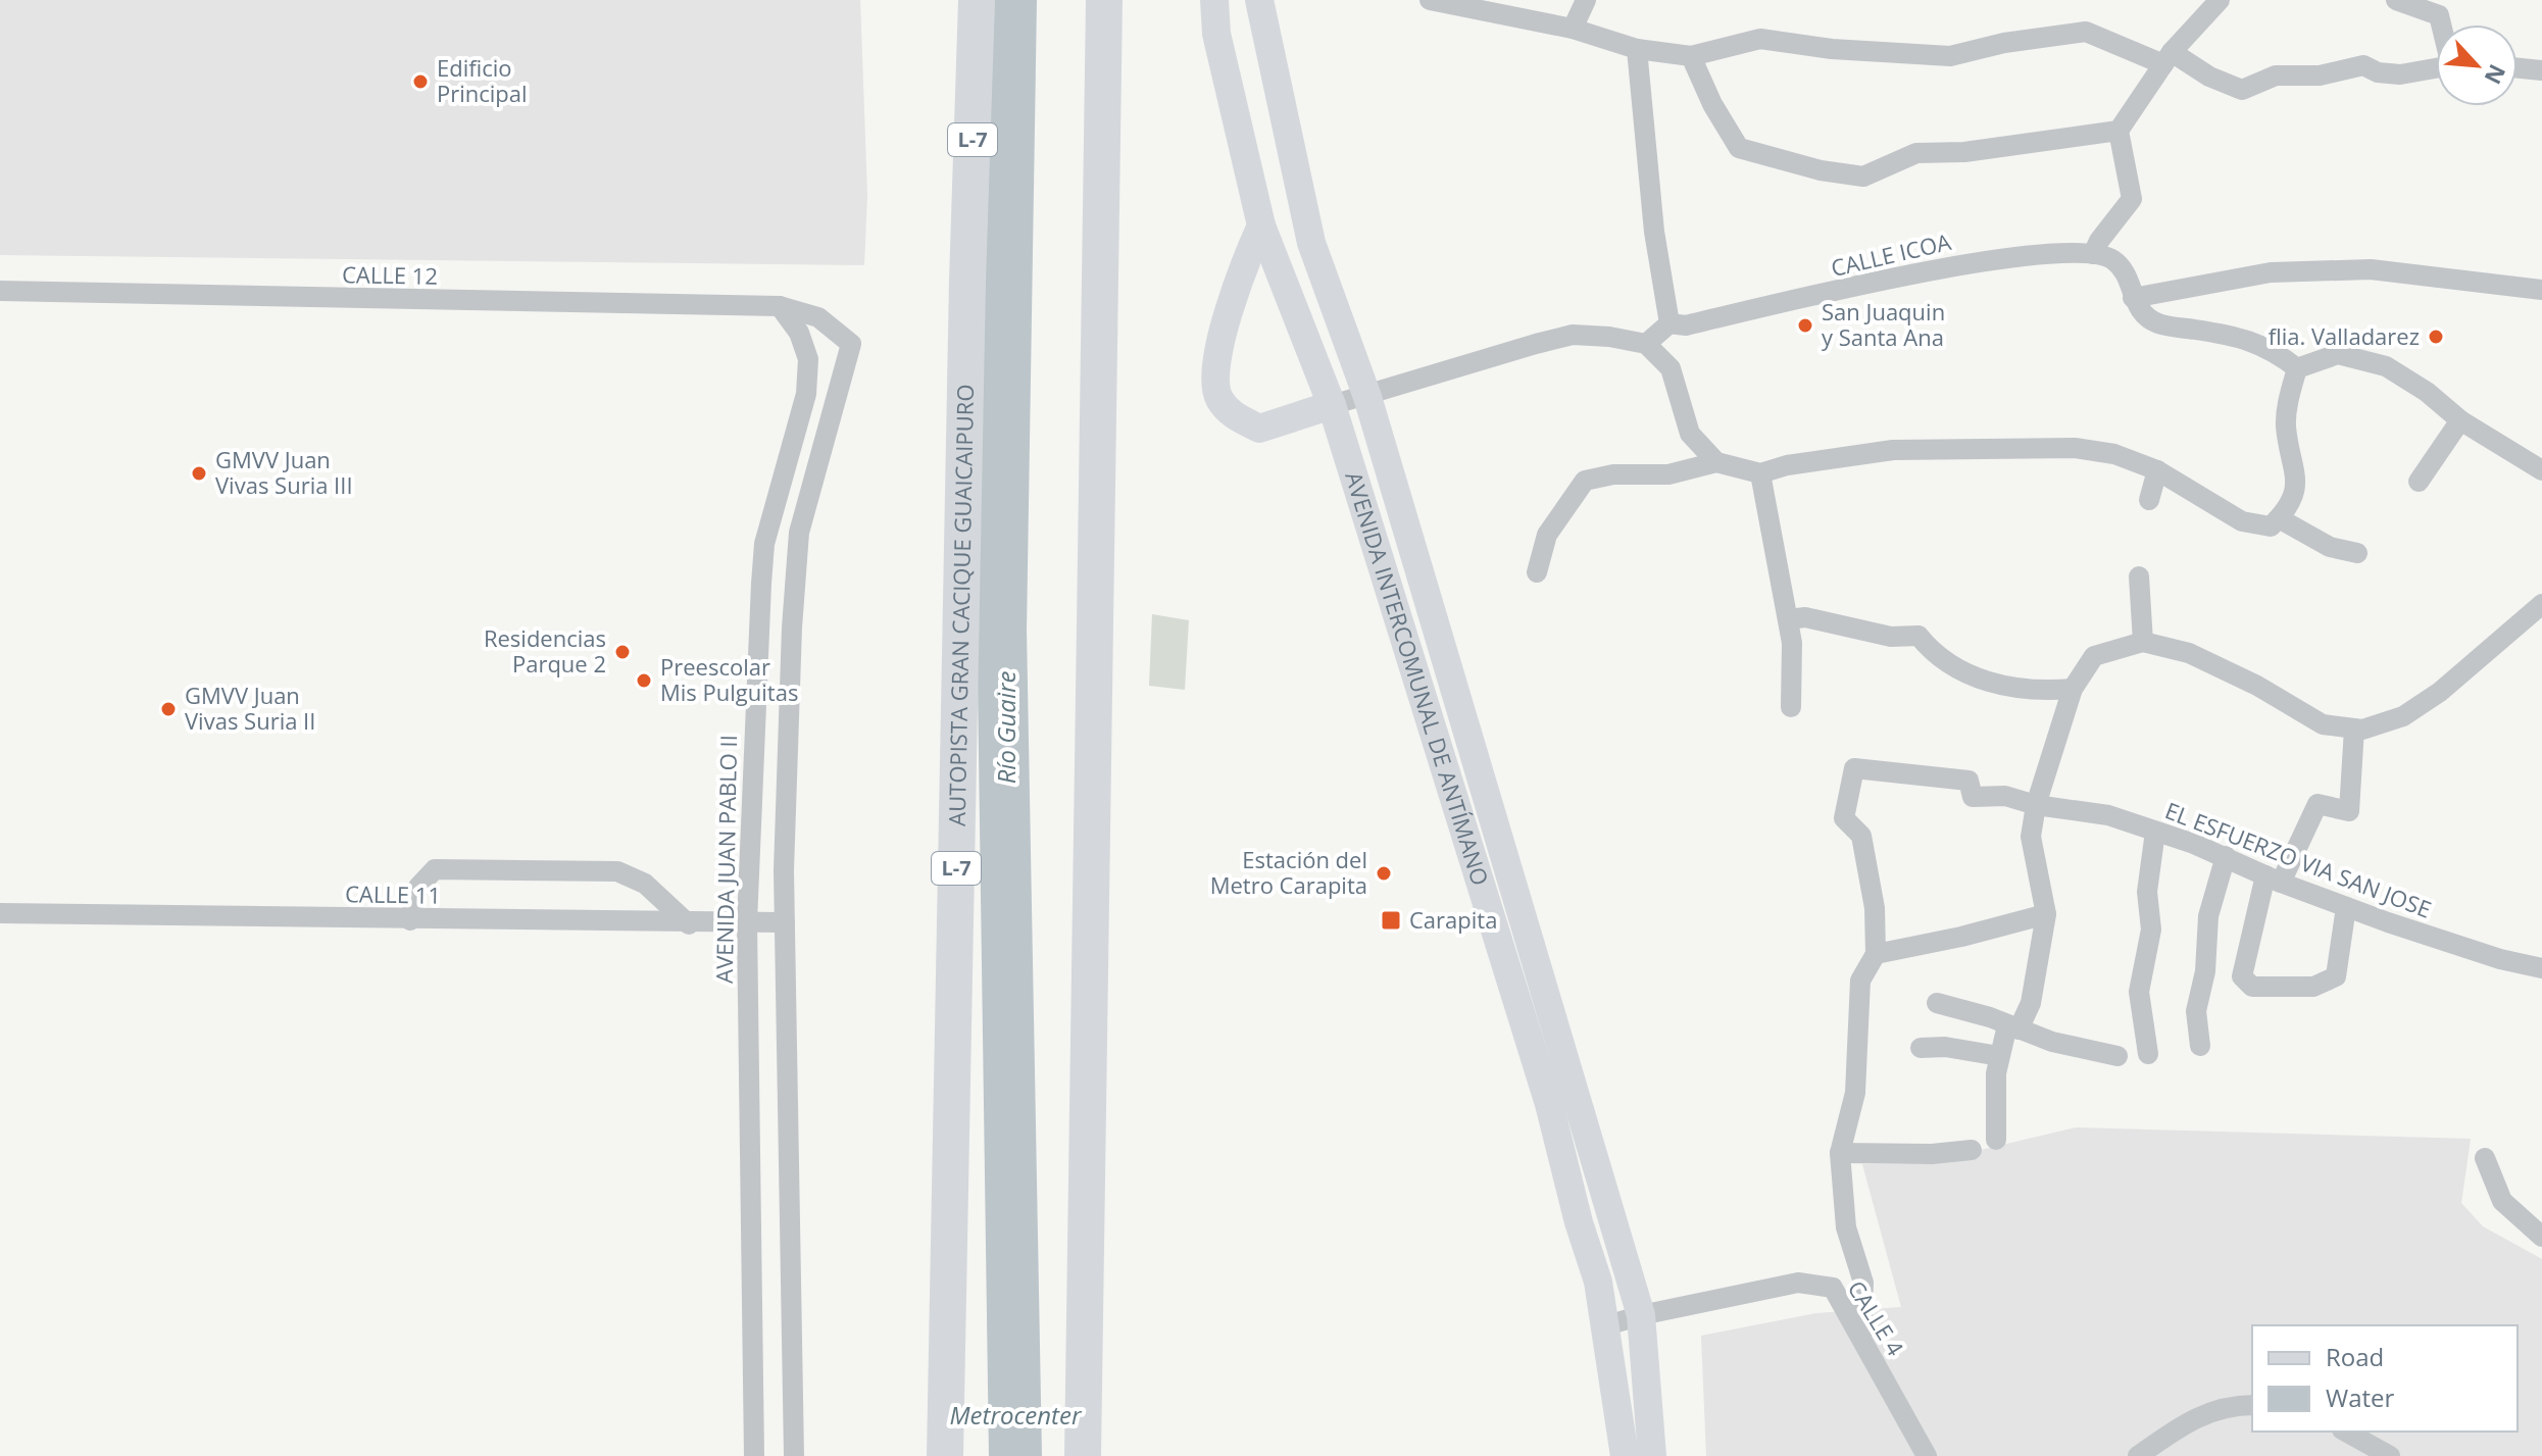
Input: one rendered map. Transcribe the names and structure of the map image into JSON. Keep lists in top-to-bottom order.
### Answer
{
  "streets": {
    "highway": ["L-7", "AUTOPISTA GRAN CACIQUE GUAICAIPURO"],
    "main road": ["AVENIDA INTERCOMUNAL DE ANTÍMANO"],
    "street": [
      "CALLE ICOA",
      "CALLE 12",
      "AVENIDA JUAN PABLO II",
      "EL ESFUERZO VIA SAN JOSE",
      "CALLE 11",
      "CALLE 4"
    ]
  },
  "crossings": [
    ["CALLE 12", "AVENIDA JUAN PABLO II"],
    ["AVENIDA INTERCOMUNAL DE ANTÍMANO", "CALLE 4"],
    ["AVENIDA JUAN PABLO II", "CALLE 11"]
  ],
  "water": ["Río Guaire", "Metrocenter"],
  "places": {
    "other": [
      "Edificio Principal",
      "San Juaquin y Santa Ana",
      "flia. Valladarez",
      "GMVV Juan Vivas Suria III",
      "Residencias Parque 2",
      "Preescolar Mis Pulguitas",
      "GMVV Juan Vivas Suria II",
      "Estación del Metro Carapita"
    ],
    "transit": ["Carapita"]
  },
  "legend": ["Road", "Water"],
  "north": "bottom right"
}
